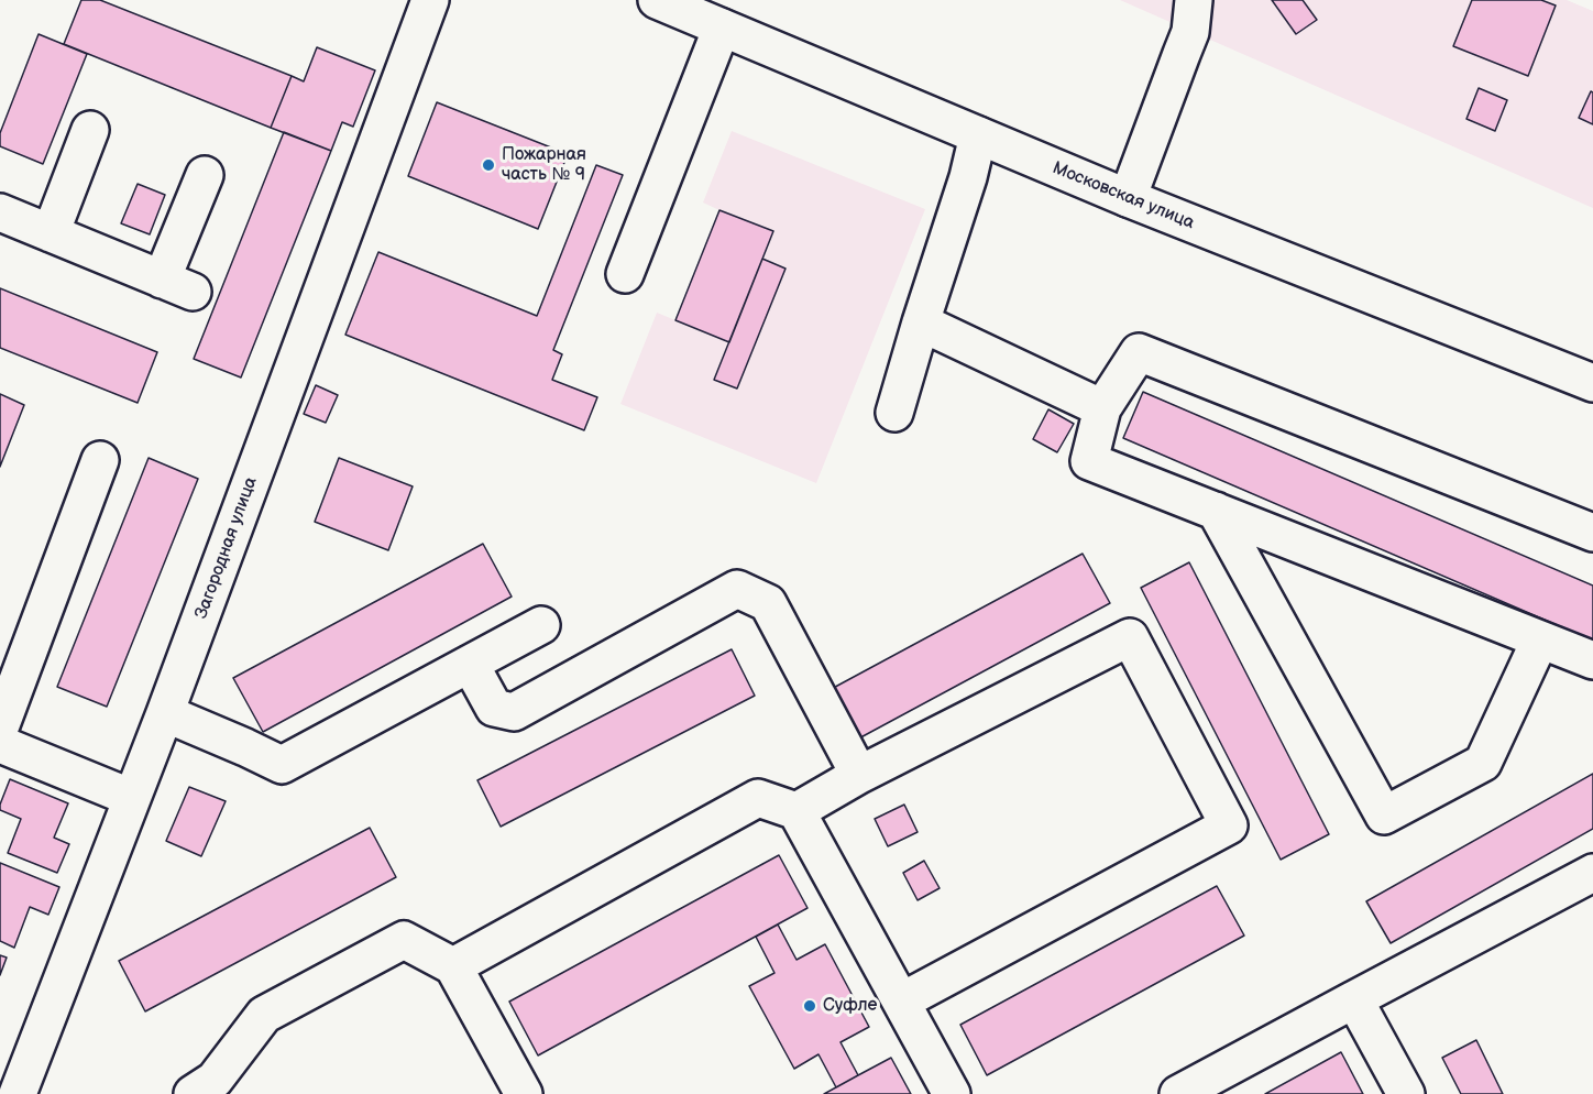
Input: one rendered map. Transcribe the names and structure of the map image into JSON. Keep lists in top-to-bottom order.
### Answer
{
  "streets": {
    "street": ["Московская улица", "Загородная улица"]
  },
  "places": ["Пожарная часть № 9", "Суфле"]
}
